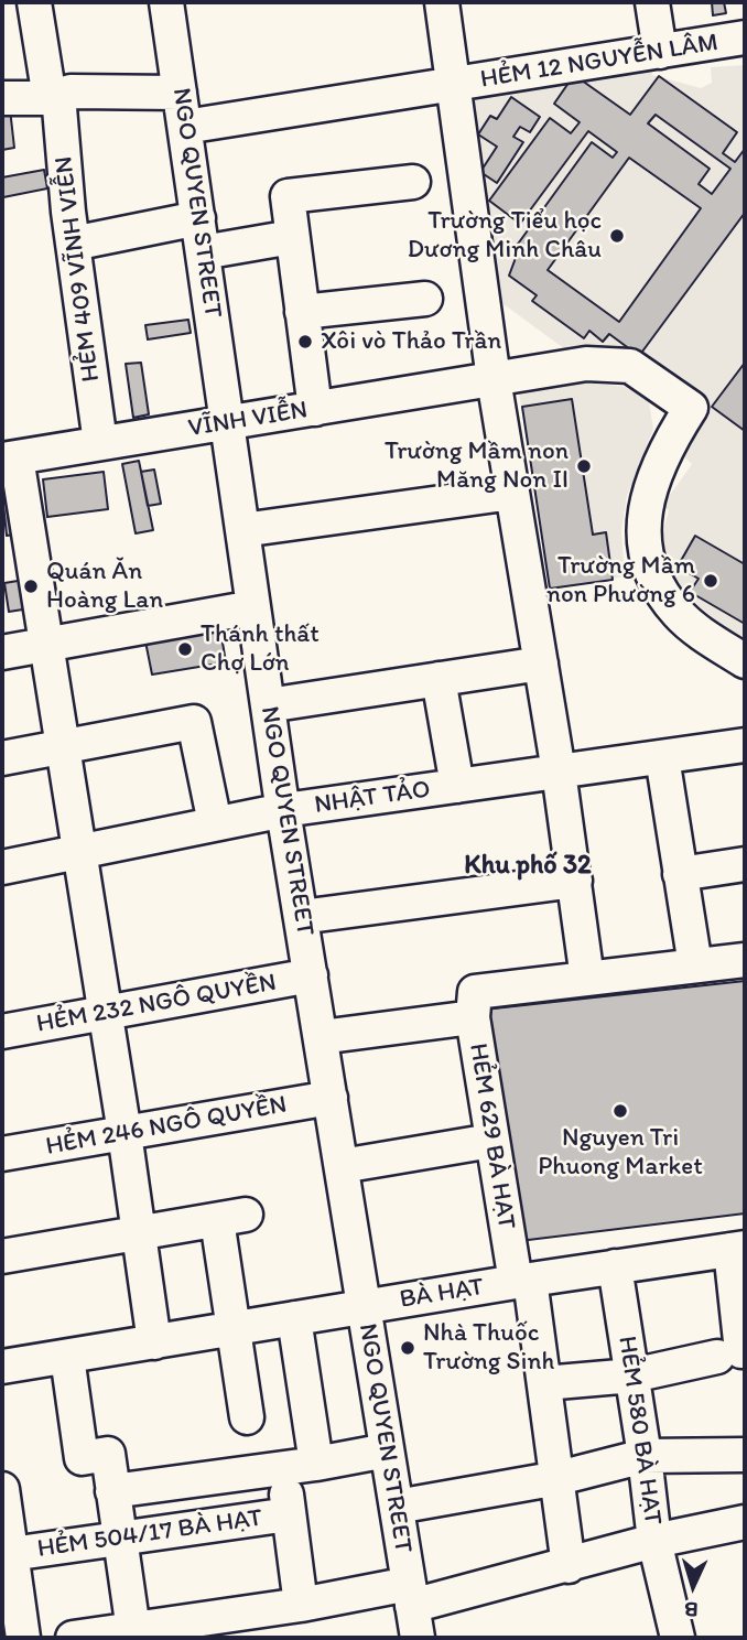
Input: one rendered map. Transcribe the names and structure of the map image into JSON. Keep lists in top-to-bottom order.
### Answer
{
  "streets": {
    "street": [
      "HẺM 12 NGUYỄN LÂM",
      "NGO QUYEN STREET",
      "HẺM 409 VĨNH VIỄN",
      "VĨNH VIỄN",
      "NHẬT TẢO",
      "HẺM 232 NGÔ QUYỀN",
      "HẺM 246 NGÔ QUYỀN",
      "HẺM 629 BÀ HẠT",
      "BÀ HẠT",
      "HẺM 580 BÀ HẠT",
      "HẺM 504/17 BÀ HẠT"
    ]
  },
  "crossings": [
    ["HẺM 12 NGUYỄN LÂM", "NGO QUYEN STREET"],
    ["NGO QUYEN STREET", "VĨNH VIỄN"],
    ["NGO QUYEN STREET", "NHẬT TẢO"],
    ["NGO QUYEN STREET", "HẺM 232 NGÔ QUYỀN"],
    ["NGO QUYEN STREET", "HẺM 246 NGÔ QUYỀN"],
    ["NGO QUYEN STREET", "BÀ HẠT"],
    ["HẺM 409 VĨNH VIỄN", "VĨNH VIỄN"],
    ["HẺM 629 BÀ HẠT", "BÀ HẠT"],
    ["BÀ HẠT", "HẺM 580 BÀ HẠT"]
  ],
  "districts": ["Khu phố 32"],
  "places": [
    "Trường Tiểu học Dương Minh Châu",
    "Xôi vò Thảo Trần",
    "Trường Mầm non Măng Non II",
    "Trường Mầm non Phường 6",
    "Quán Ăn Hoàng Lan",
    "Thánh thất Chợ Lớn",
    "Nguyen Tri Phuong Market",
    "Nhà Thuốc Trường Sinh"
  ],
  "north": "bottom"
}
